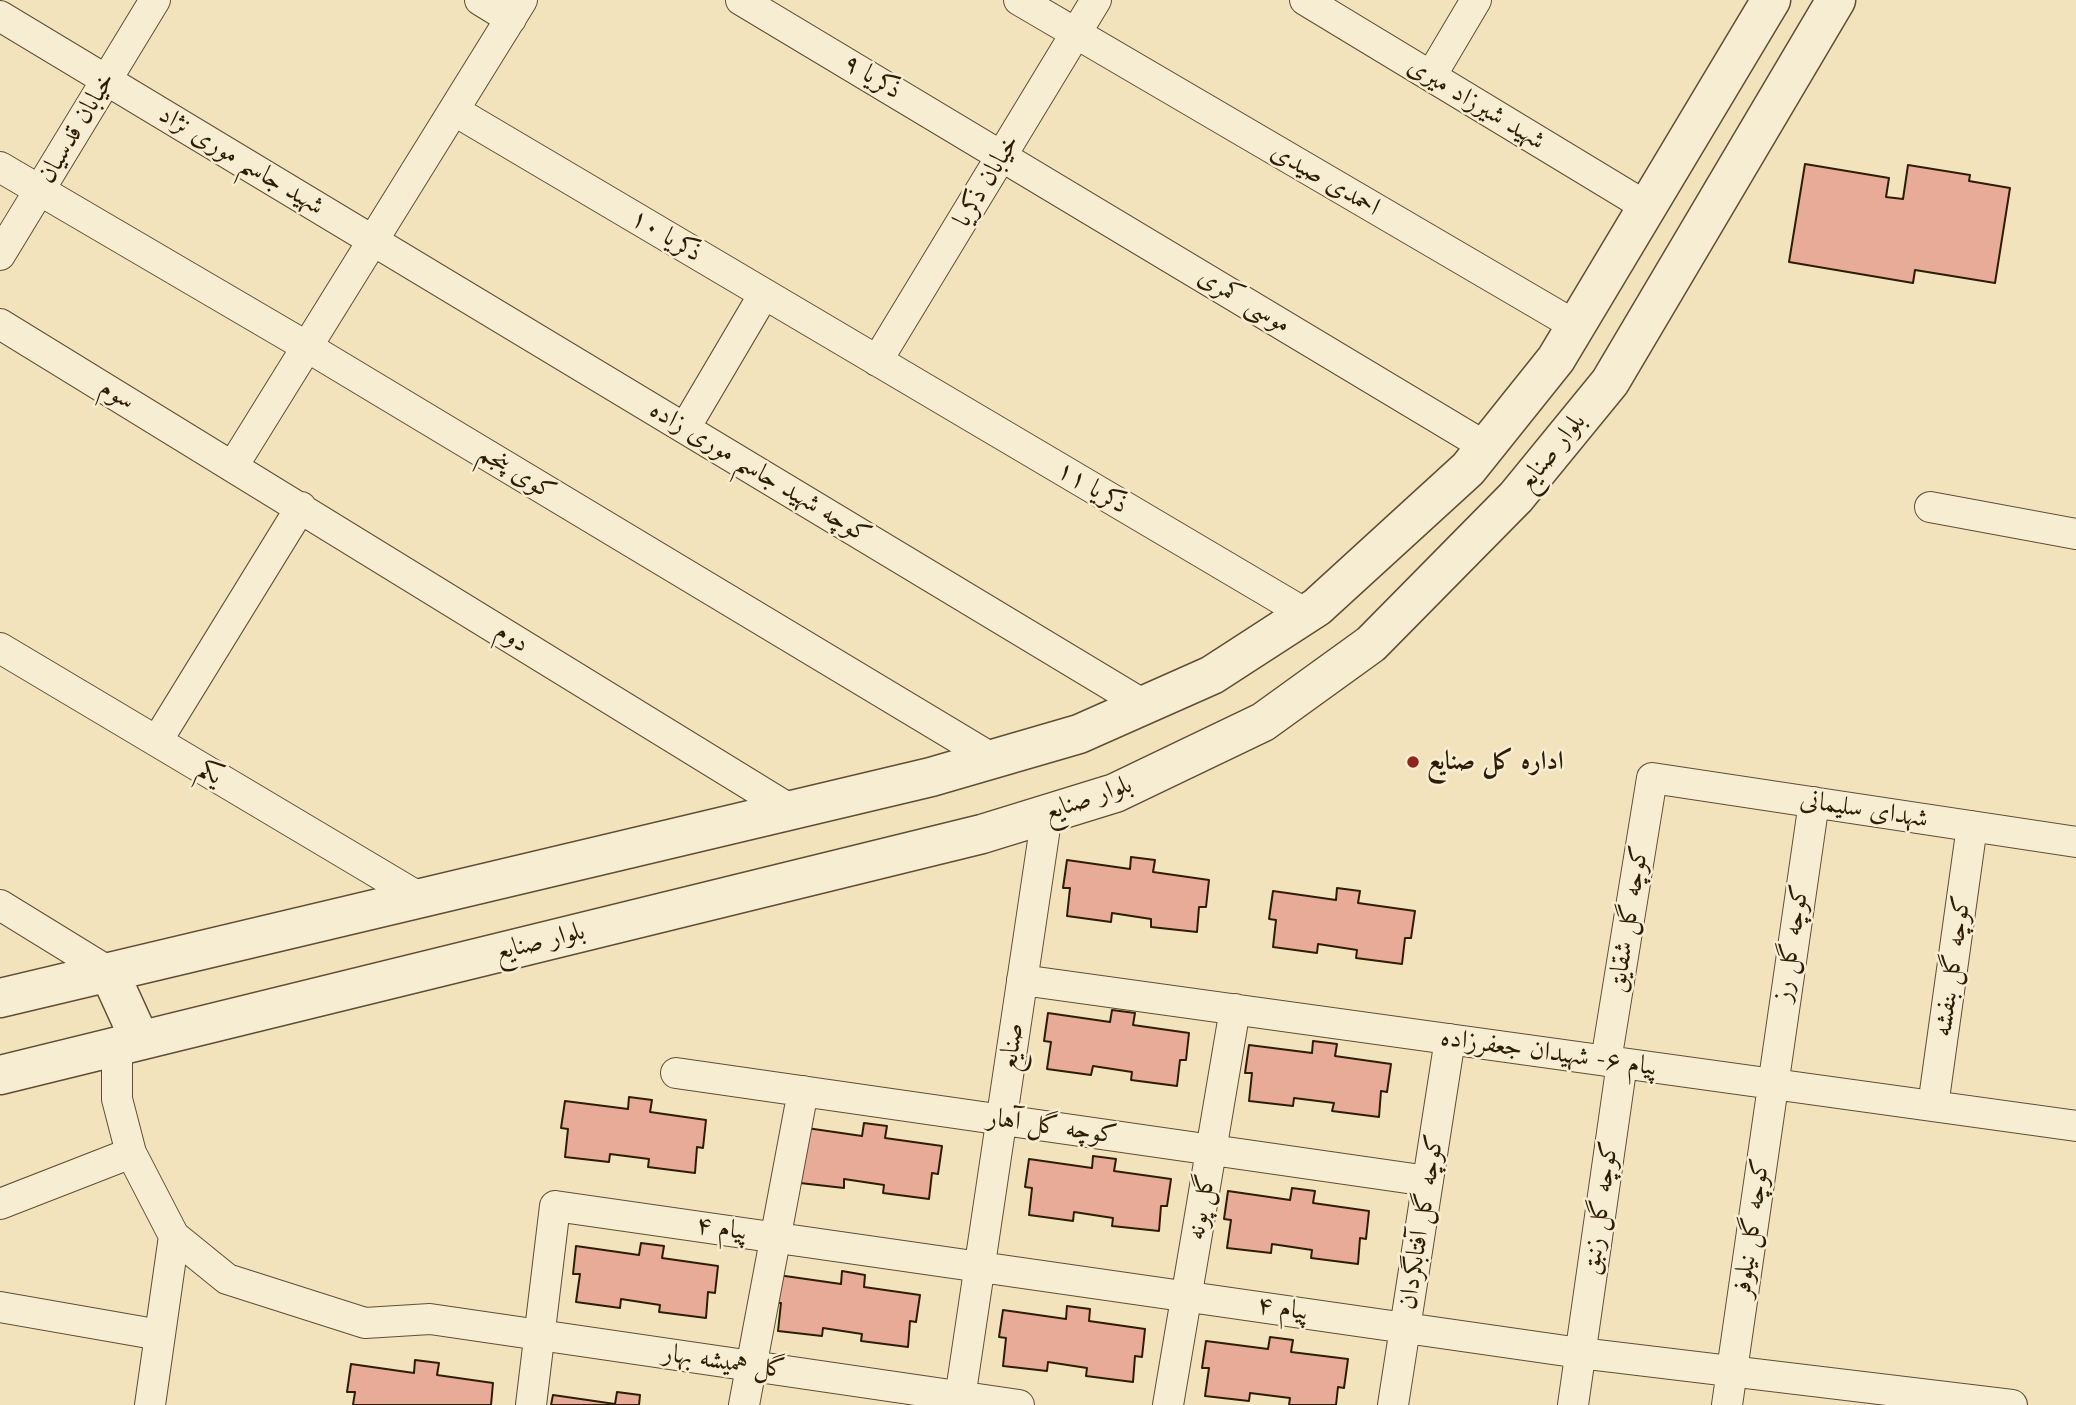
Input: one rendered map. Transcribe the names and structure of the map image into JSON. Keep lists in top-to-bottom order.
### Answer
{
  "streets": {
    "street": [
      "ذکریا ۹",
      "شهید شیرزاد میری",
      "خیابان قدسیان",
      "شهید جاسم موری نژاد",
      "احمدی صیدی",
      "خیابان ذکریا",
      "ذکریا ۱۰",
      "موسی کمری",
      "سوم",
      "بلوار صنایع",
      "کوی پنجم",
      "کوچه شهید جاسم موری زاده",
      "ذکریا ۱۱",
      "دوم",
      "یکم",
      "شهدای سلیمانی",
      "کوچه گل شقایق",
      "کوچه گل رز",
      "کوچه گل بنفشه",
      "صنایع",
      "پیام ۶- شهیدان جعفرزاده",
      "کوچه گل آهار",
      "گل پونه",
      "کوچه گل زنبق",
      "کوچه گل آفتابگردان",
      "کوچه گل نیلوفر",
      "پیام ۴",
      "گل همیشه بهار"
    ]
  },
  "crossings": [
    ["ذکریا ۹", "خیابان ذکریا"],
    ["ذکریا ۹", "موسی کمری"],
    ["شهید شیرزاد میری", "بلوار صنایع"],
    ["خیابان قدسیان", "شهید جاسم موری نژاد"],
    ["خیابان قدسیان", "کوی پنجم"],
    ["شهید جاسم موری نژاد", "کوچه شهید جاسم موری زاده"],
    ["احمدی صیدی", "خیابان ذکریا"],
    ["احمدی صیدی", "بلوار صنایع"],
    ["خیابان ذکریا", "ذکریا ۱۰"],
    ["خیابان ذکریا", "موسی کمری"],
    ["خیابان ذکریا", "ذکریا ۱۱"],
    ["ذکریا ۱۰", "ذکریا ۱۱"],
    ["موسی کمری", "بلوار صنایع"],
    ["سوم", "دوم"],
    ["بلوار صنایع", "کوی پنجم"],
    ["بلوار صنایع", "کوچه شهید جاسم موری زاده"],
    ["بلوار صنایع", "ذکریا ۱۱"],
    ["بلوار صنایع", "دوم"],
    ["بلوار صنایع", "یکم"],
    ["بلوار صنایع", "صنایع"],
    ["شهدای سلیمانی", "کوچه گل شقایق"],
    ["شهدای سلیمانی", "کوچه گل رز"],
    ["شهدای سلیمانی", "کوچه گل بنفشه"],
    ["کوچه گل شقایق", "پیام ۶- شهیدان جعفرزاده"],
    ["کوچه گل شقایق", "کوچه گل زنبق"],
    ["کوچه گل رز", "پیام ۶- شهیدان جعفرزاده"],
    ["کوچه گل رز", "کوچه گل نیلوفر"],
    ["کوچه گل بنفشه", "پیام ۶- شهیدان جعفرزاده"],
    ["صنایع", "پیام ۶- شهیدان جعفرزاده"],
    ["صنایع", "کوچه گل آهار"],
    ["صنایع", "پیام ۴"],
    ["صنایع", "گل همیشه بهار"],
    ["پیام ۶- شهیدان جعفرزاده", "گل پونه"],
    ["پیام ۶- شهیدان جعفرزاده", "کوچه گل زنبق"],
    ["پیام ۶- شهیدان جعفرزاده", "کوچه گل آفتابگردان"],
    ["پیام ۶- شهیدان جعفرزاده", "کوچه گل نیلوفر"],
    ["کوچه گل آهار", "گل پونه"],
    ["کوچه گل آهار", "کوچه گل آفتابگردان"],
    ["گل پونه", "پیام ۴"],
    ["کوچه گل زنبق", "پیام ۴"],
    ["کوچه گل آفتابگردان", "پیام ۴"],
    ["کوچه گل نیلوفر", "پیام ۴"],
    ["پیام ۴", "گل همیشه بهار"]
  ],
  "places": ["اداره کل صنایع"]
}
